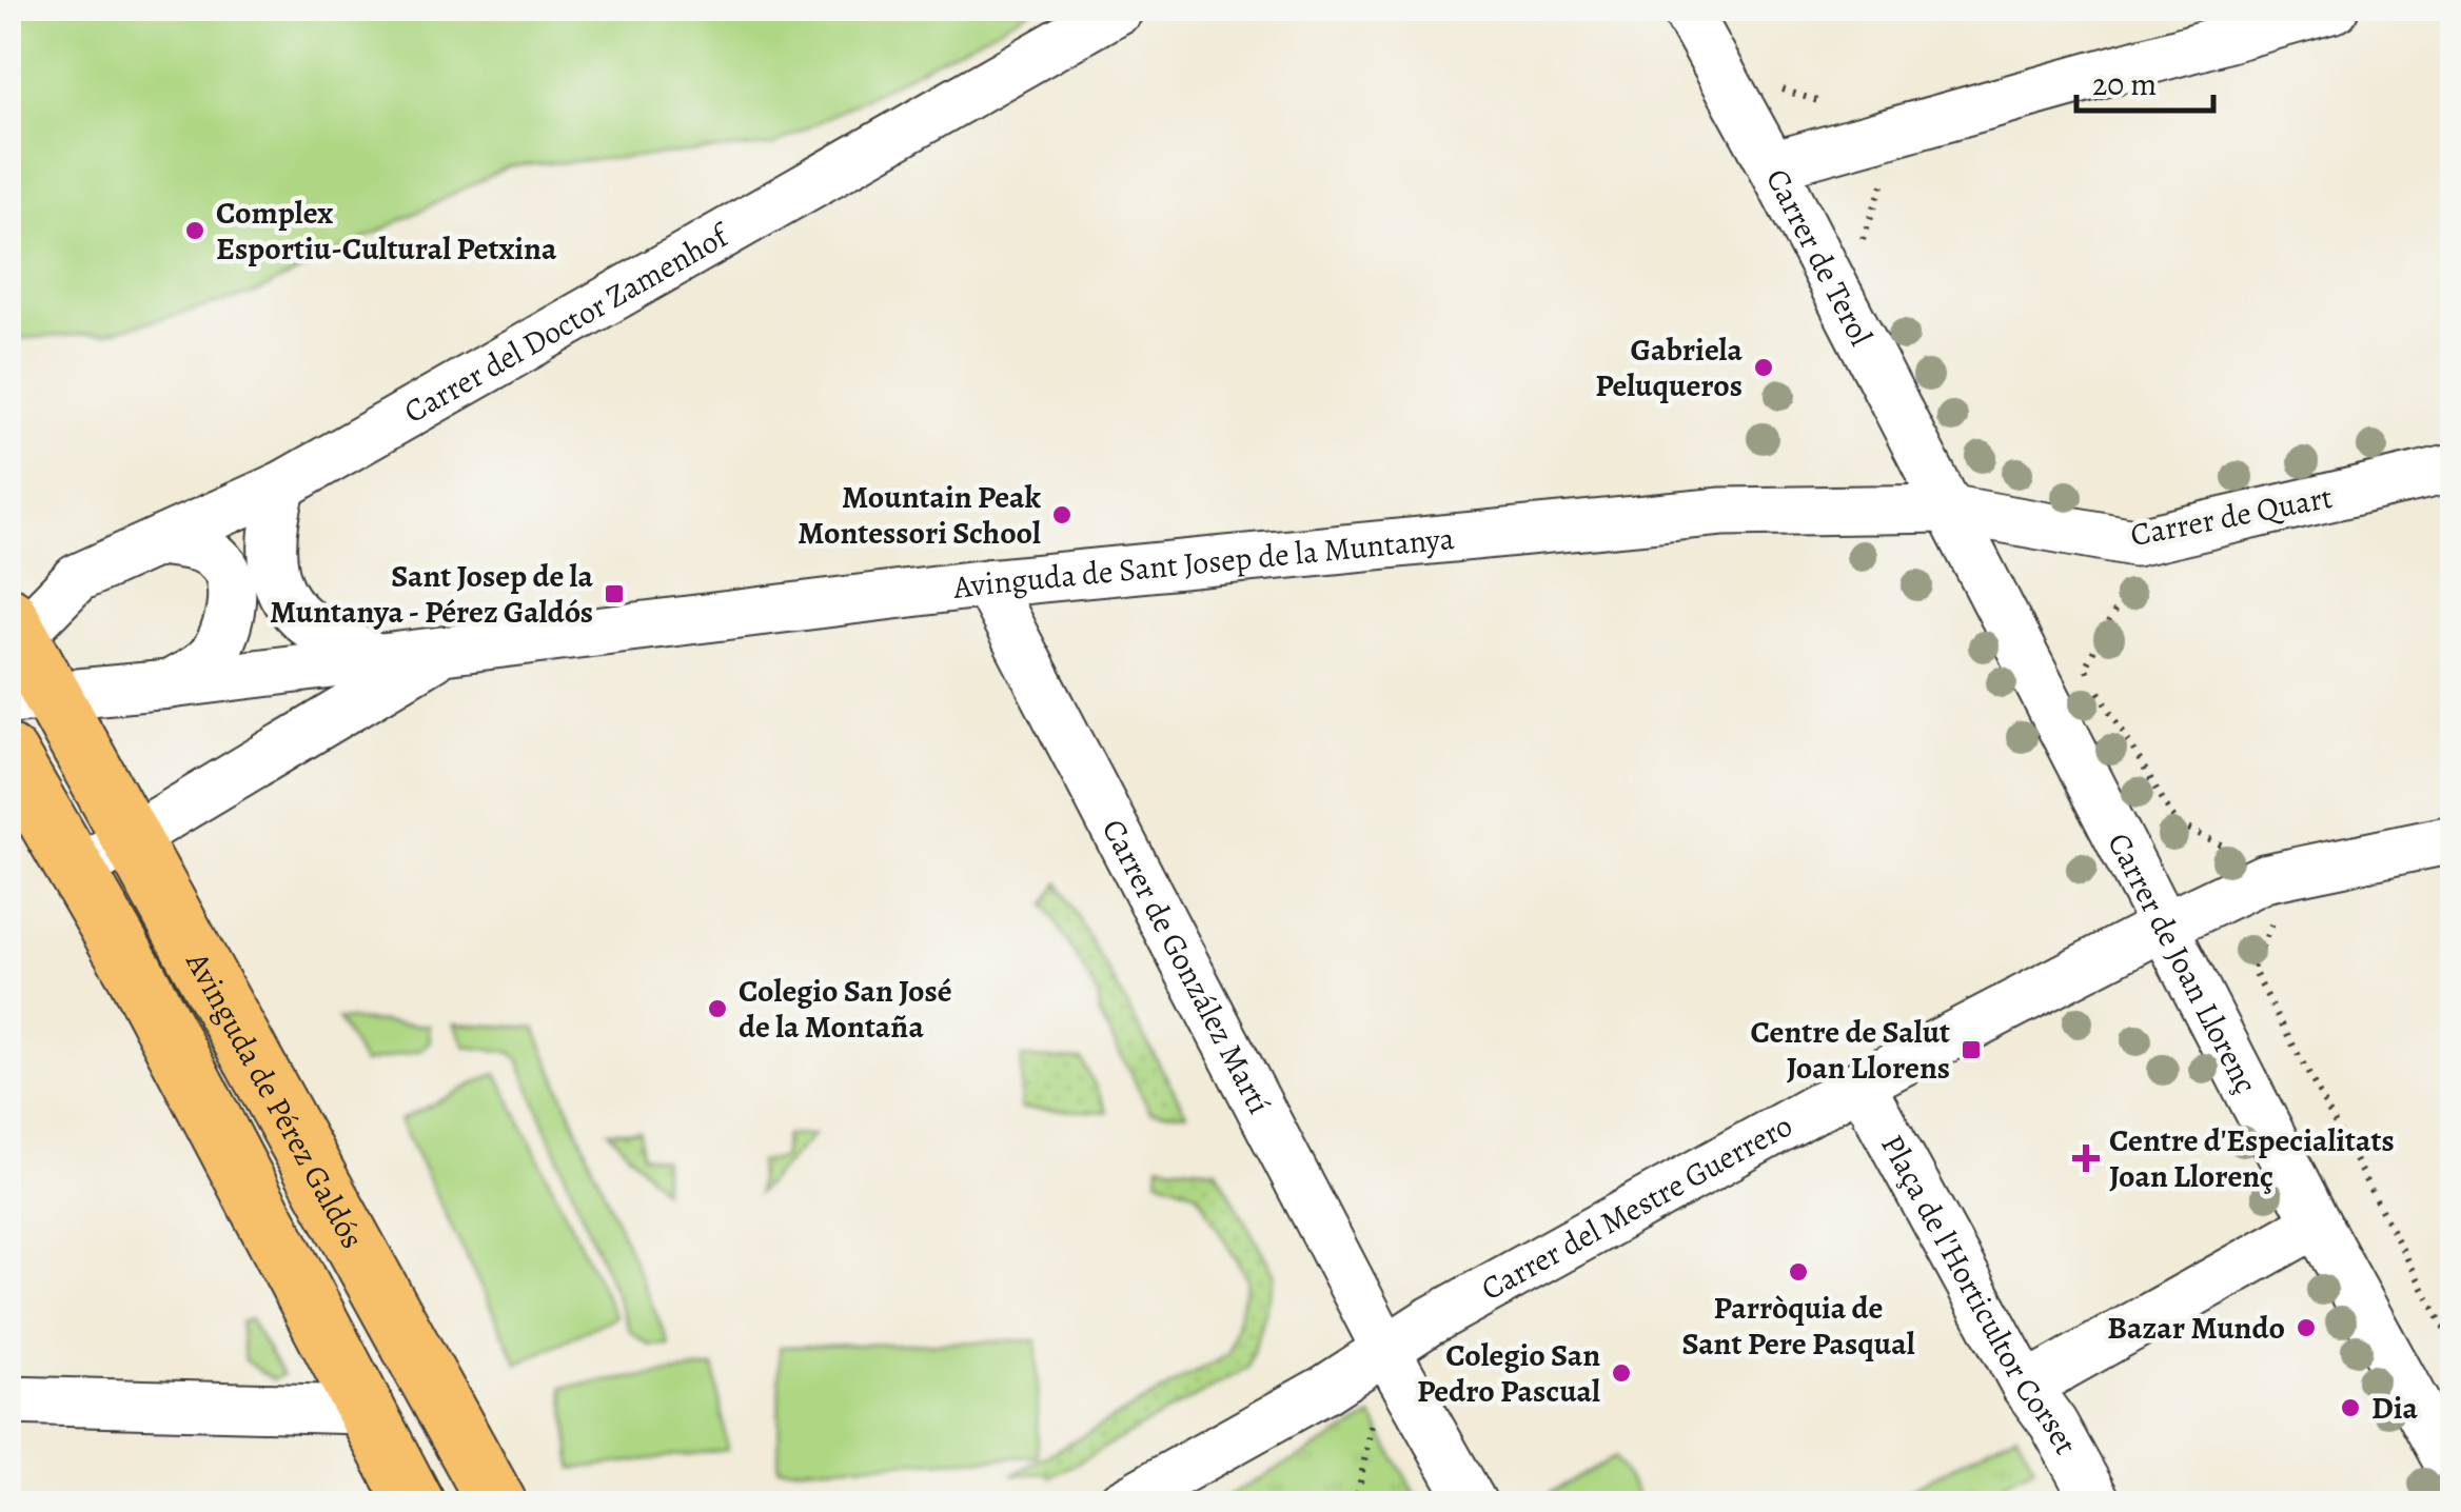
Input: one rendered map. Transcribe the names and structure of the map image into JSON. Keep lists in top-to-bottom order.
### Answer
{
  "streets": {
    "main road": ["Avinguda de Pérez Galdós"],
    "street": [
      "Carrer de Terol",
      "Carrer del Doctor Zamenhof",
      "Carrer de Quart",
      "Avinguda de Sant Josep de la Muntanya",
      "Carrer de Joan Llorenç",
      "Carrer de González Martí",
      "Carrer del Mestre Guerrero",
      "Plaça de l'Horticultor Corset"
    ]
  },
  "crossings": [
    ["Carrer de Terol", "Carrer de Quart"],
    ["Carrer de Terol", "Avinguda de Sant Josep de la Muntanya"],
    ["Carrer de Terol", "Carrer de Joan Llorenç"],
    ["Carrer del Doctor Zamenhof", "Avinguda de Sant Josep de la Muntanya"],
    ["Carrer del Doctor Zamenhof", "Avinguda de Pérez Galdós"],
    ["Carrer de Quart", "Avinguda de Sant Josep de la Muntanya"],
    ["Carrer de Quart", "Carrer de Joan Llorenç"],
    ["Avinguda de Sant Josep de la Muntanya", "Carrer de Joan Llorenç"],
    ["Avinguda de Sant Josep de la Muntanya", "Carrer de González Martí"],
    ["Avinguda de Sant Josep de la Muntanya", "Avinguda de Pérez Galdós"],
    ["Carrer de Joan Llorenç", "Carrer del Mestre Guerrero"],
    ["Carrer de González Martí", "Carrer del Mestre Guerrero"],
    ["Carrer del Mestre Guerrero", "Plaça de l'Horticultor Corset"]
  ],
  "places": {
    "other": [
      "Complex Esportiu-Cultural Petxina",
      "Gabriela Peluqueros",
      "Mountain Peak Montessori School",
      "Colegio San José de la Montaña",
      "Parròquia de Sant Pere Pasqual",
      "Bazar Mundo",
      "Colegio San Pedro Pascual",
      "Dia"
    ],
    "transit": ["Sant Josep de la Muntanya - Pérez Galdós", "Centre de Salut Joan Llorens"],
    "health": ["Centre d'Especialitats Joan Llorenç"]
  },
  "scale_bar": "20 m"
}
